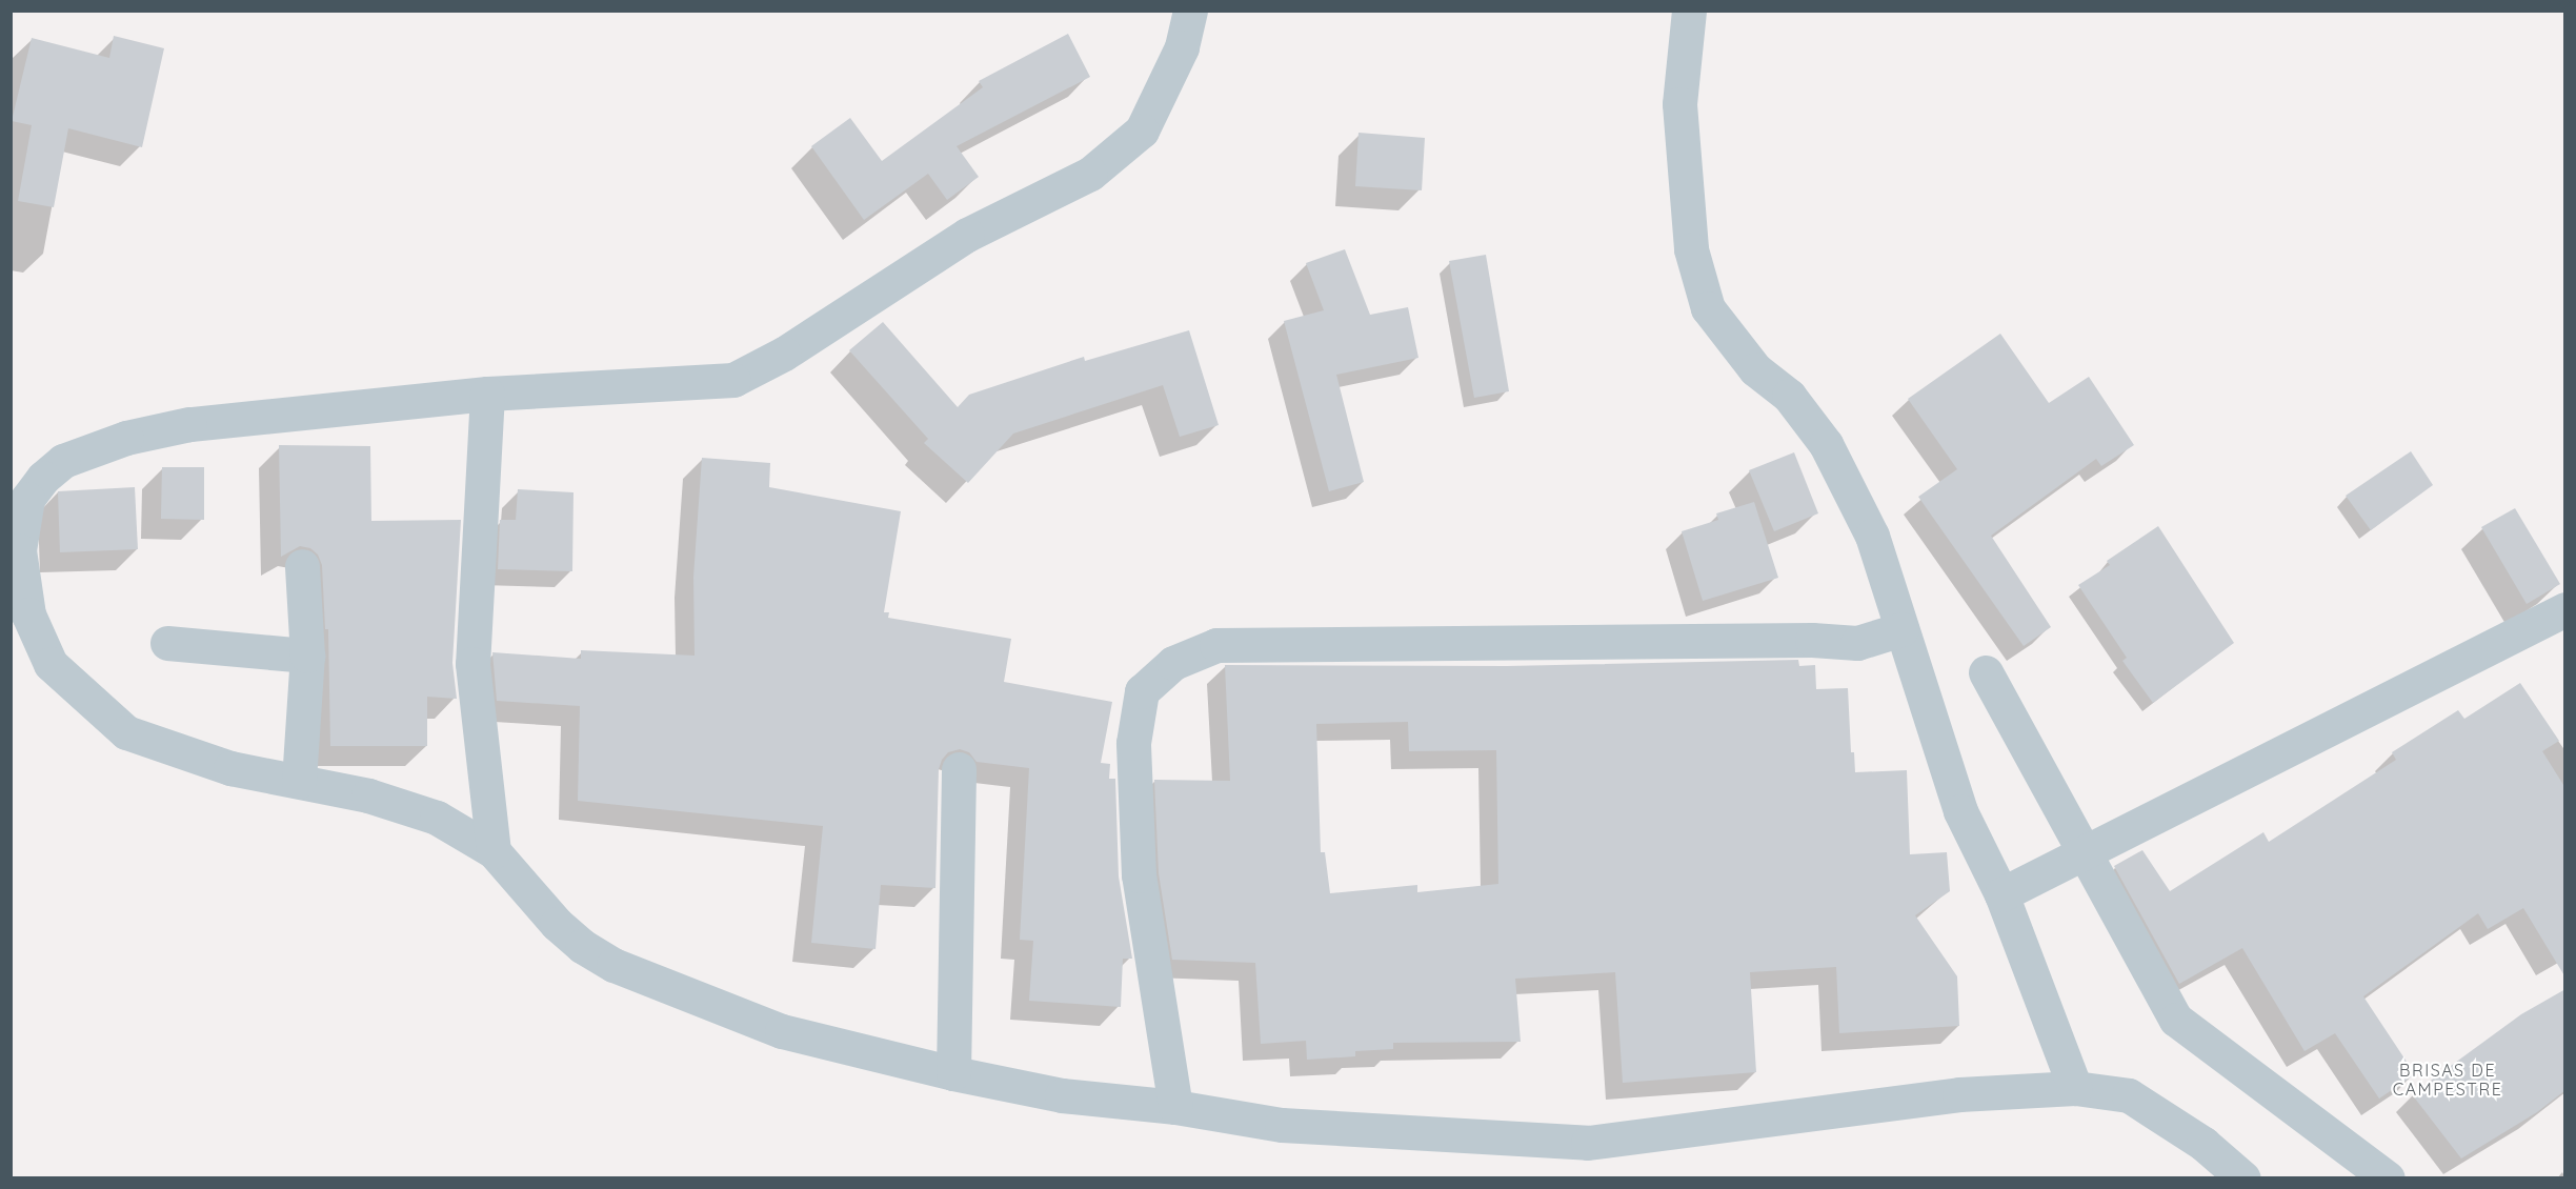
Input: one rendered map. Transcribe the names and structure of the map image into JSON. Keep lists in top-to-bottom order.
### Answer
{
  "districts": ["BRISAS DE CAMPESTRE"]
}
